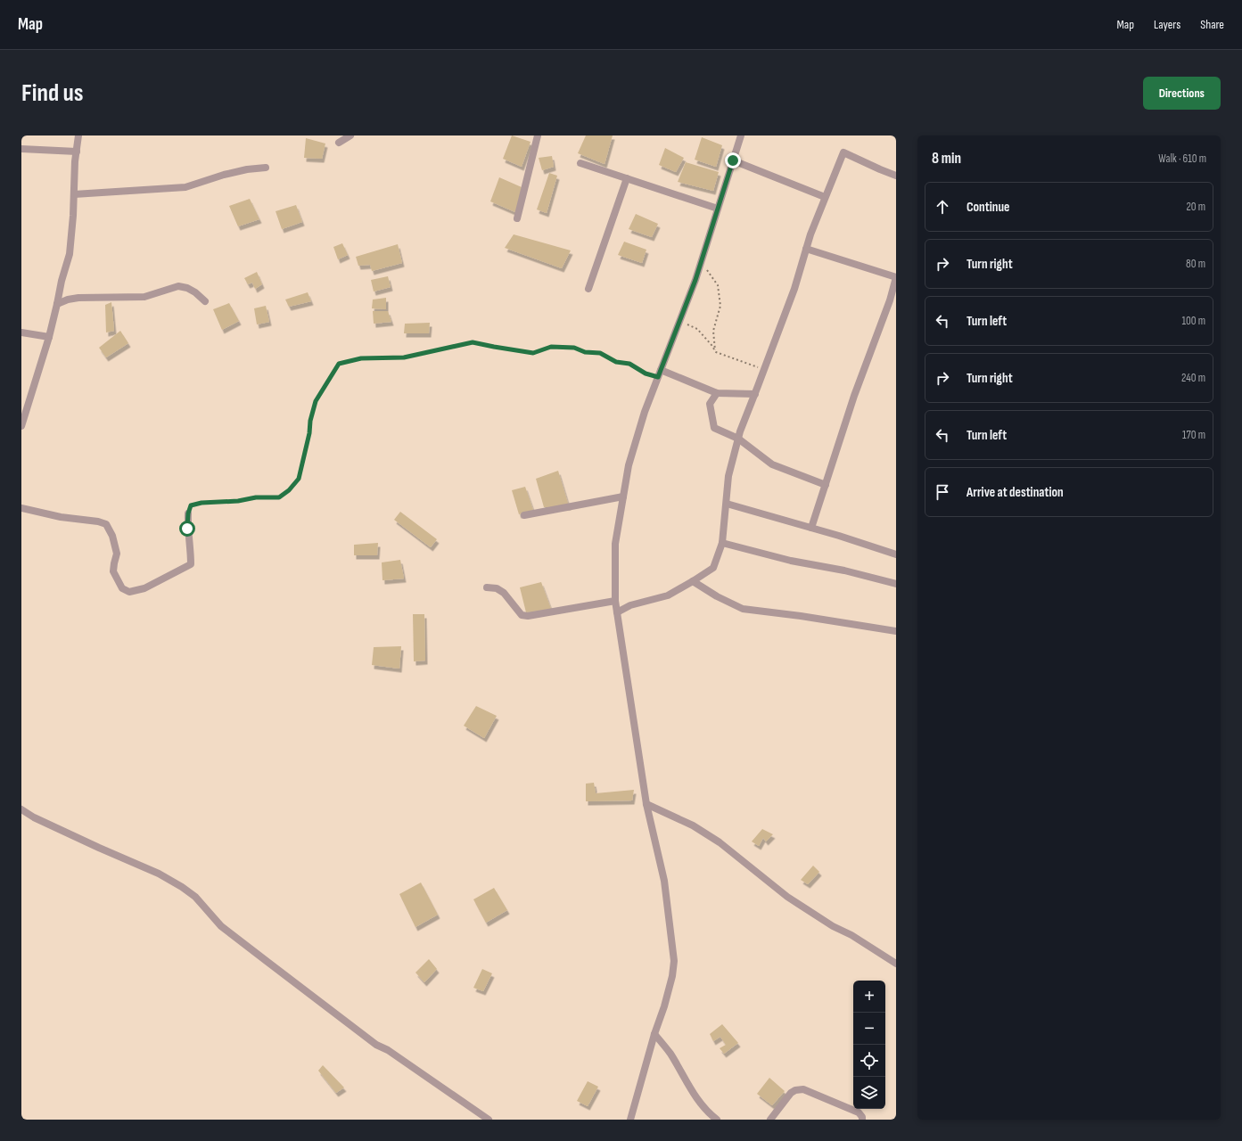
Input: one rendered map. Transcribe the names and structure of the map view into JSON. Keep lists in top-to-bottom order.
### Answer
{
  "page": {
    "header": "Map",
    "nav": ["Map", "Layers", "Share"],
    "buttons": "Directions",
    "title": "Find us",
    "heading": ["8 min", "Walk · 610 m"],
    "list": [
      ["Continue", "20 m"],
      ["Turn right", "80 m"],
      ["Turn left", "100 m"],
      ["Turn right", "240 m"],
      ["Turn left", "170 m"],
      "Arrive at destination"
    ],
    "map_buttons": ["+", "−"]
  }
}
